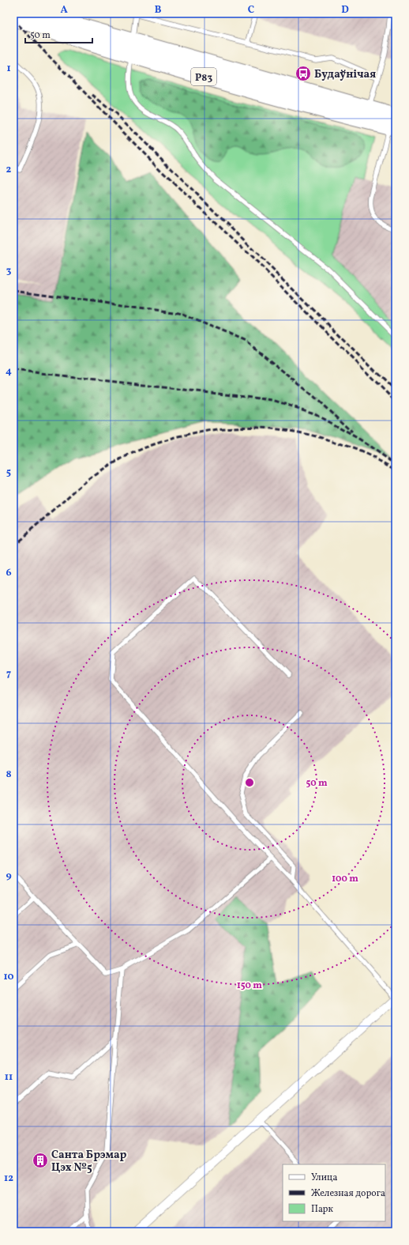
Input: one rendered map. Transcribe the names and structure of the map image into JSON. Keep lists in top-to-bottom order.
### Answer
{
  "streets": {
    "highway": ["Р83"]
  },
  "places": {
    "bus stop": ["Будаўнічая"],
    "building": ["Санта Брэмар Цэх №5"]
  },
  "legend": ["Улица", "Железная дорога", "Парк"],
  "scale_bar": "50 m",
  "grid": {
    "columns": [
      "A",
      "B",
      "C",
      "D"
    ],
    "rows": [
      "1",
      "2",
      "3",
      "4",
      "5",
      "6",
      "7",
      "8",
      "9",
      "10",
      "11",
      "12"
    ]
  },
  "rings": ["50 m", "100 m", "150 m"]
}
